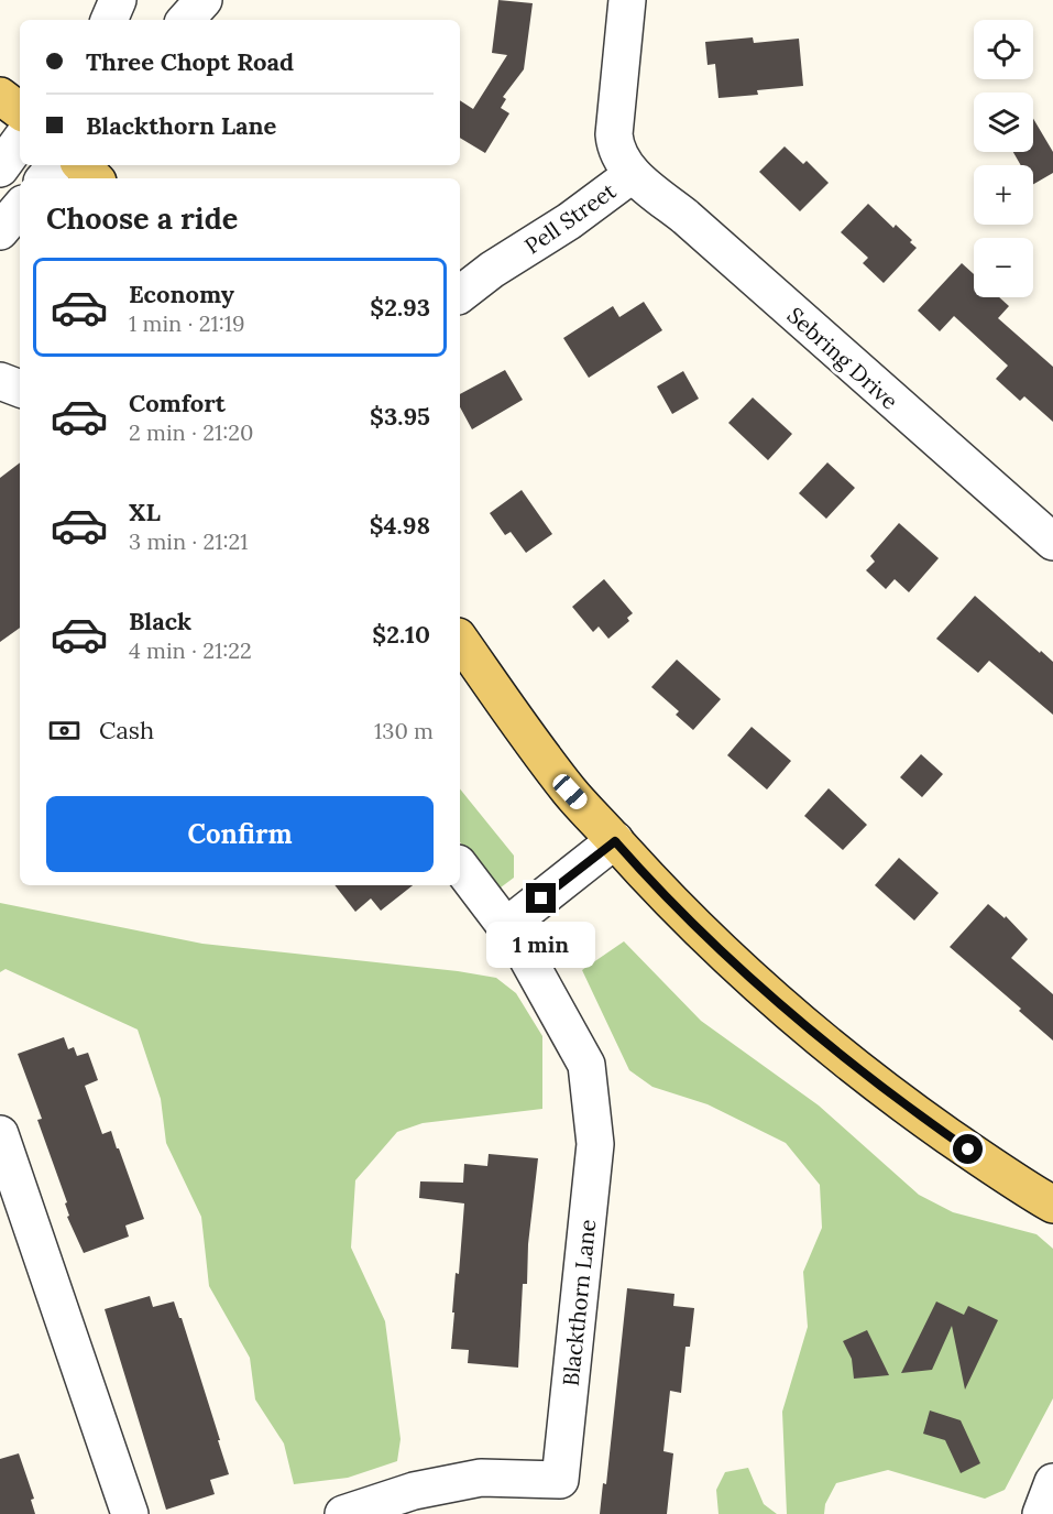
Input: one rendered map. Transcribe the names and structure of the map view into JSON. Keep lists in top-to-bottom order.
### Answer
{
  "streets": {
    "street": ["Pell Street", "Sebring Drive", "Blackthorn Lane"]
  },
  "crossings": [
    ["Pell Street", "Sebring Drive"]
  ],
  "page": {
    "map_buttons": ["+", "−"],
    "banner": ["Three Chopt Road", "Blackthorn Lane"],
    "heading": "Choose a ride",
    "list": [
      {
        "name": "Economy",
        "note": "1 min · 21:19",
        "value": "$2.93"
      },
      {
        "name": "Comfort",
        "note": "2 min · 21:20",
        "value": "$3.95"
      },
      {
        "name": "XL",
        "note": "3 min · 21:21",
        "value": "$4.98"
      },
      {
        "name": "Black",
        "note": "4 min · 21:22",
        "value": "$2.10"
      }
    ],
    "pay": ["Cash", "130 m"],
    "buttons": "Confirm",
    "bubble": "1 min"
  }
}
